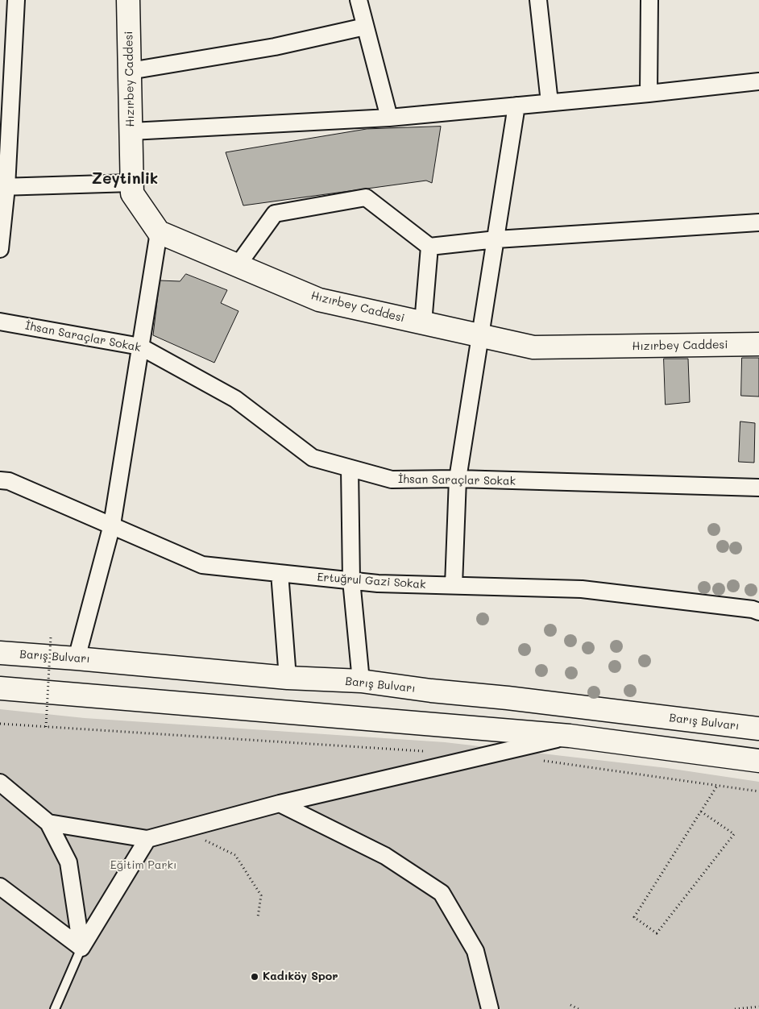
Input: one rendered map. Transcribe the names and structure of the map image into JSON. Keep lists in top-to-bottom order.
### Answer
{
  "streets": {
    "main road": ["Hızırbey Caddesi", "Barış Bulvarı"],
    "street": ["İhsan Saraçlar Sokak", "Ertuğrul Gazi Sokak"]
  },
  "districts": ["Zeytinlik"],
  "parks": ["Eğitim Parkı"],
  "places": ["Kadıköy Spor"]
}
